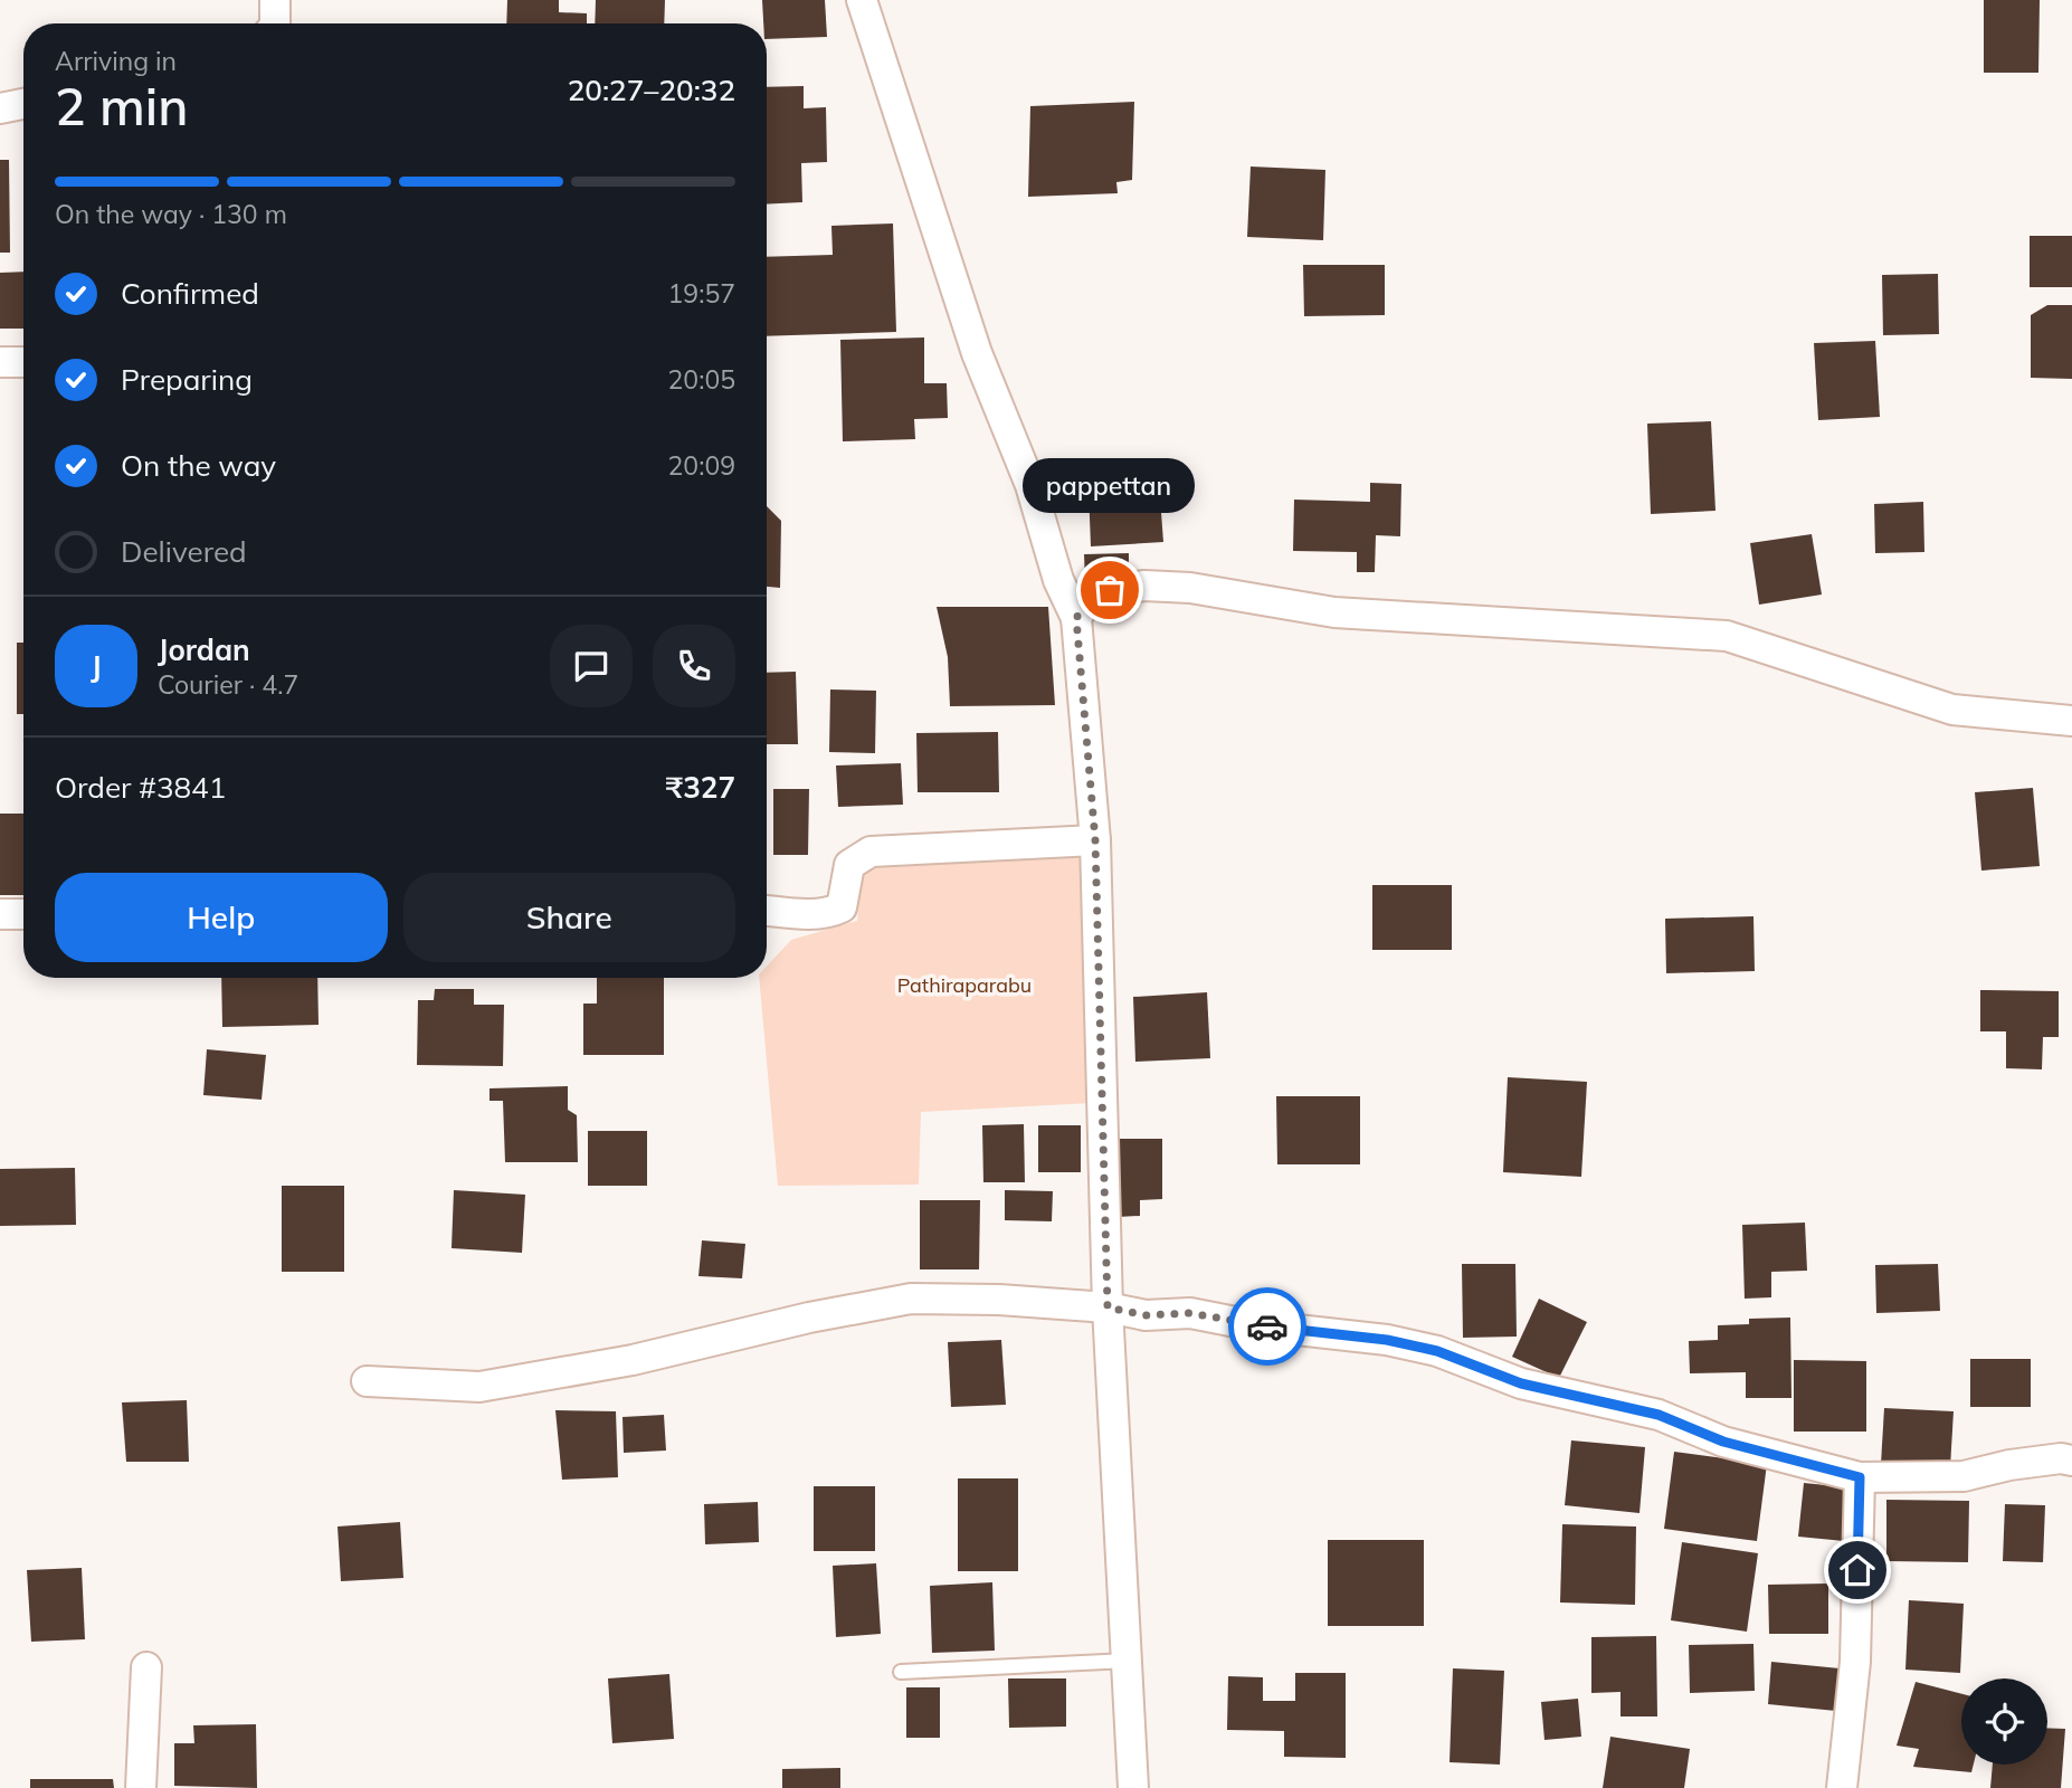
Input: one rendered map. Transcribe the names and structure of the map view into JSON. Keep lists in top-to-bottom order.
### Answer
{
  "parks": ["Pathiraparabu"],
  "places": ["pappettan"],
  "page": {
    "heading": ["2 min", "Arriving in", "20:27–20:32"],
    "panel": [
      "Jordan",
      "Courier · 4.7",
      "Order #3841",
      "₹327"
    ],
    "bar": "On the way · 130 m",
    "list": [
      ["Confirmed", "19:57"],
      ["Preparing", "20:05"],
      ["On the way", "20:09"],
      "Delivered"
    ],
    "bubble": "pappettan",
    "round": "J",
    "buttons": ["Help", "Share"]
  }
}
